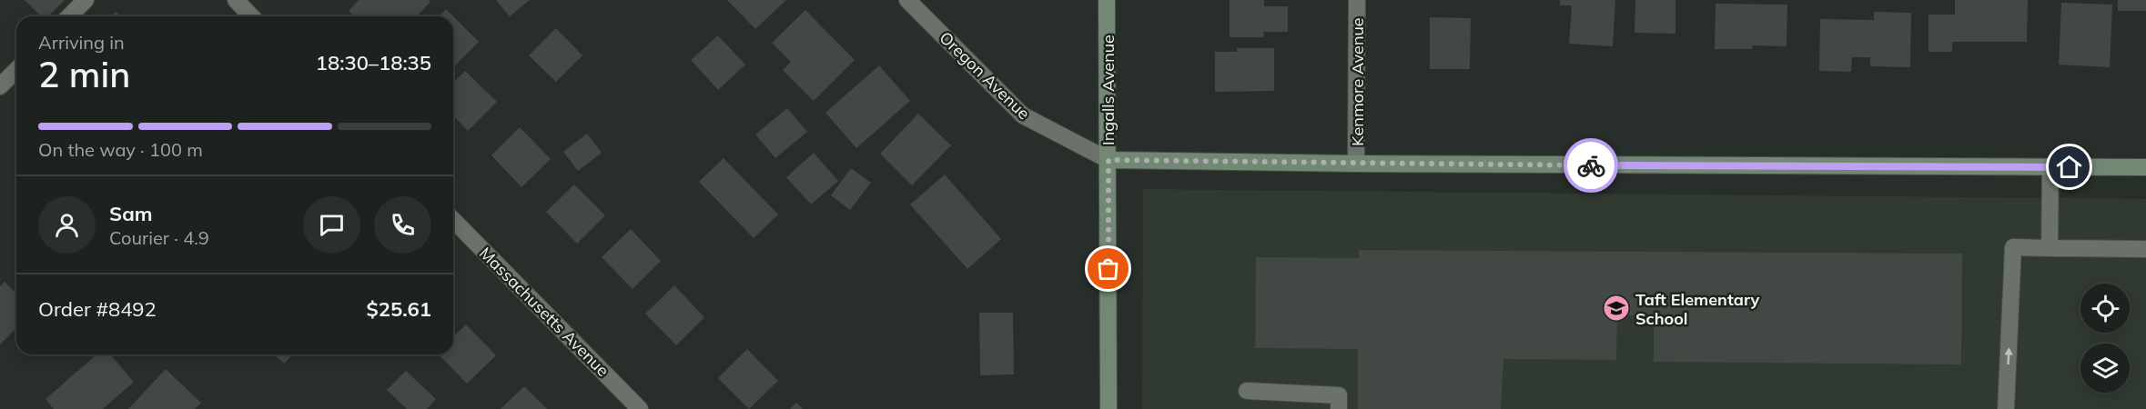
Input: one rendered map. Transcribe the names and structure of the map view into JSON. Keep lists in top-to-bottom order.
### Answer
{
  "streets": {
    "street": [
      "Oregon Avenue",
      "Kenmore Avenue",
      "Ingalls Avenue",
      "Massachusetts Avenue"
    ]
  },
  "crossings": [
    ["Oregon Avenue", "Kenmore Avenue"],
    ["Oregon Avenue", "Ingalls Avenue"]
  ],
  "places": {
    "school or university": ["Taft Elementary School"]
  },
  "page": {
    "heading": ["2 min", "Arriving in", "18:30–18:35"],
    "panel": [
      "Sam",
      "Courier · 4.9",
      "Order #8492",
      "$25.61"
    ],
    "bar": "On the way · 100 m"
  }
}
